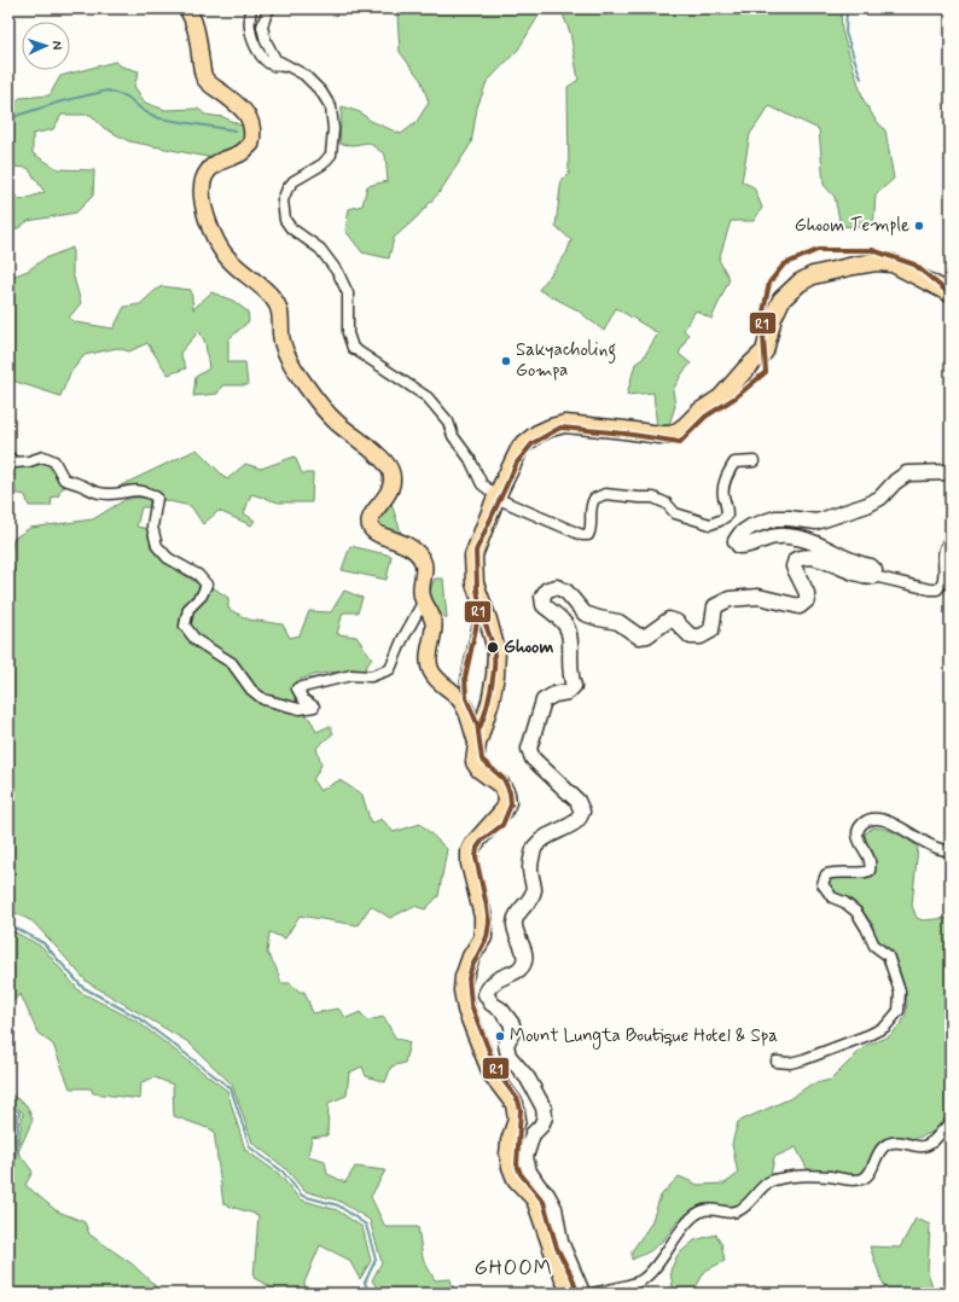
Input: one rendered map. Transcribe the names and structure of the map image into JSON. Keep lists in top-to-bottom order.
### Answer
{
  "districts": ["GHOOM"],
  "places": [
    "Ghoom Temple",
    "Sakyacholing Gompa",
    "Ghoom",
    "Mount Lungta Boutique Hotel & Spa"
  ],
  "lines": ["transit line R1"],
  "north": "right"
}
